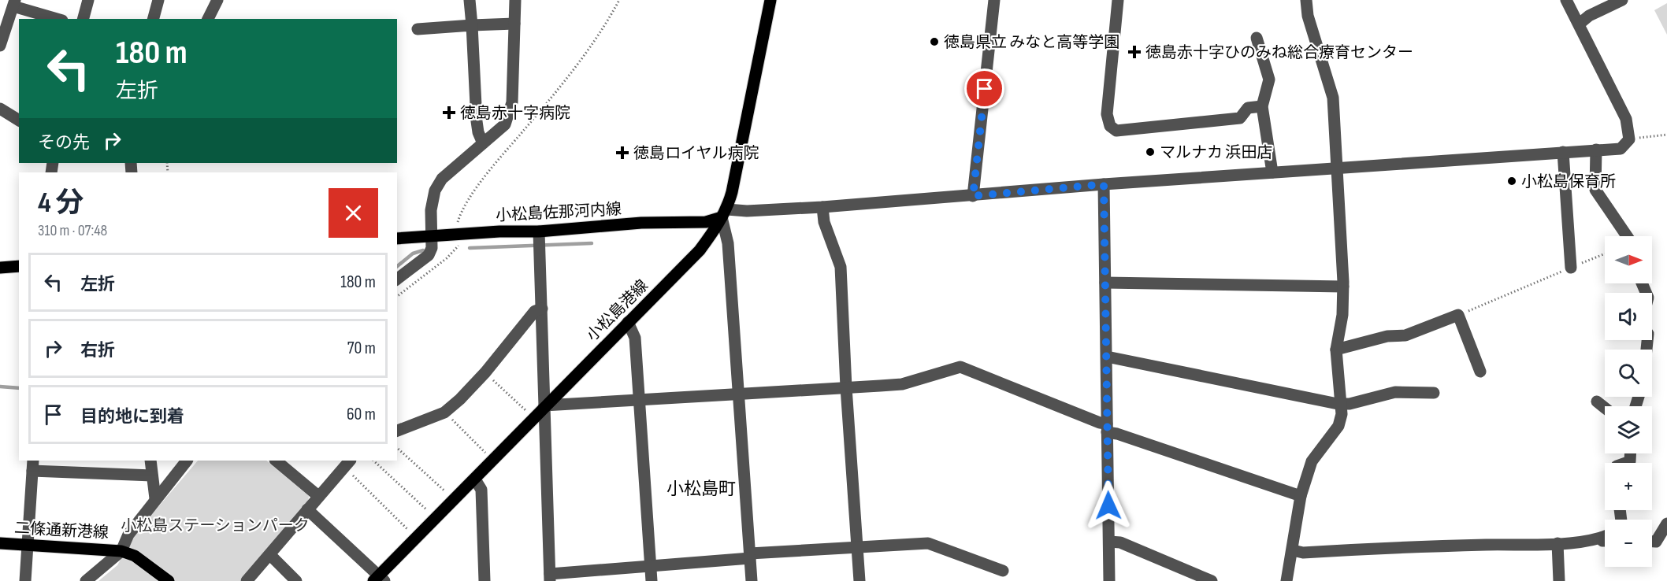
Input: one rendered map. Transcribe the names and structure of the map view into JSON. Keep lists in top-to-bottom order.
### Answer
{
  "streets": {
    "main road": ["小松島佐那河内線", "小松島港線", "二條通新港線"]
  },
  "crossings": [
    ["小松島佐那河内線", "小松島港線"]
  ],
  "districts": ["小松島町"],
  "parks": ["小松島ステーションパーク"],
  "places": {
    "other": ["徳島県立 みなと高等学園", "マルナカ 浜田店", "小松島保育所"],
    "health": ["徳島赤十字ひのみね総合療育センター", "徳島赤十字病院", "徳島ロイヤル病院"]
  },
  "north": "right",
  "page": {
    "turn": ["180 m", "左折"],
    "then": "その先",
    "heading": ["4 分", "310 m · 07:48"],
    "map_buttons": ["+", "−"],
    "list": [
      {
        "name": "左折",
        "value": "180 m"
      },
      {
        "name": "右折",
        "value": "70 m"
      },
      {
        "name": "目的地に到着",
        "value": "60 m"
      }
    ]
  }
}
